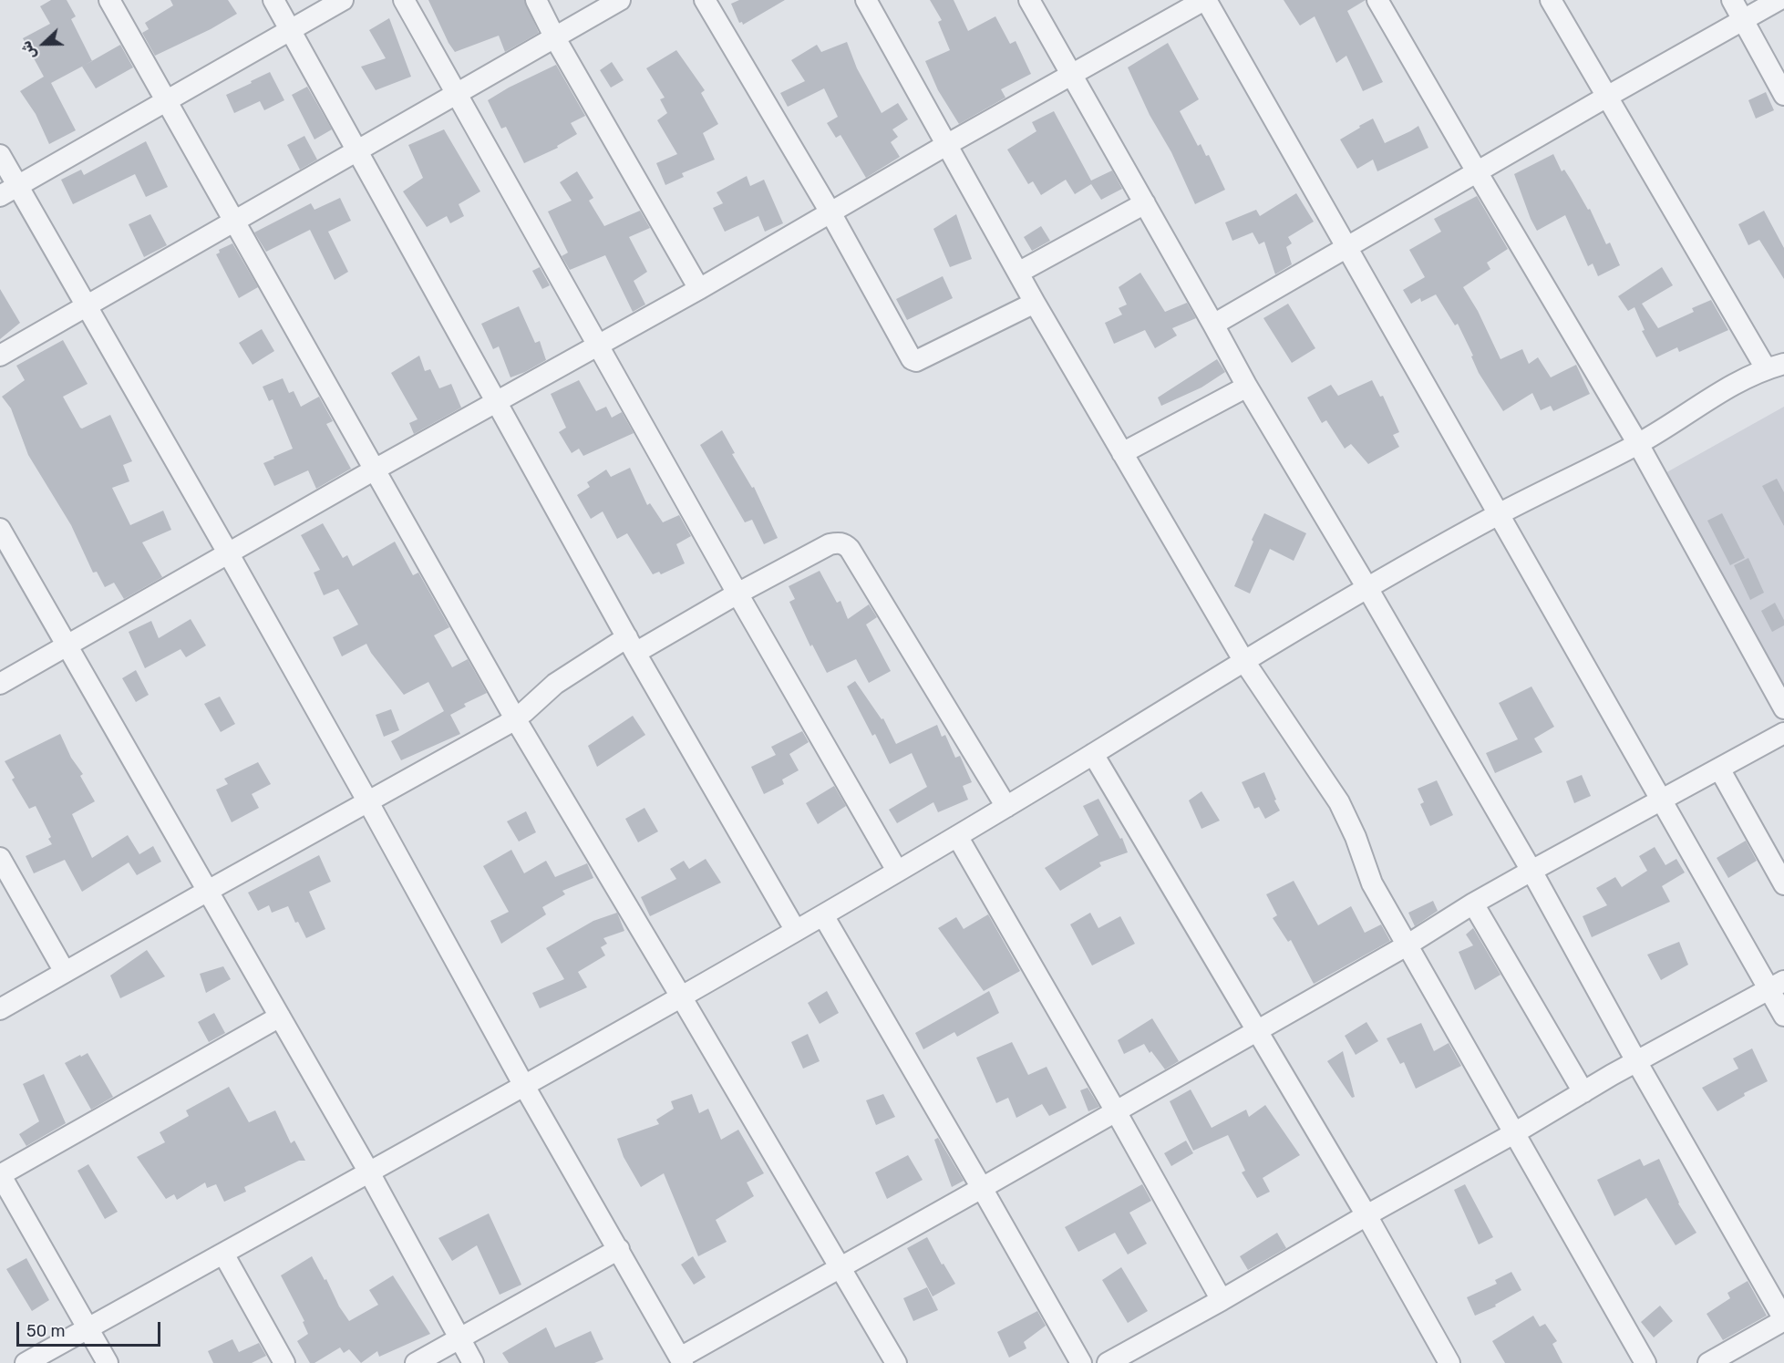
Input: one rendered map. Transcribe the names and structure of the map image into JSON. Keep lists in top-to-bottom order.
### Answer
{
  "scale_bar": "50 m",
  "north": "left"
}
